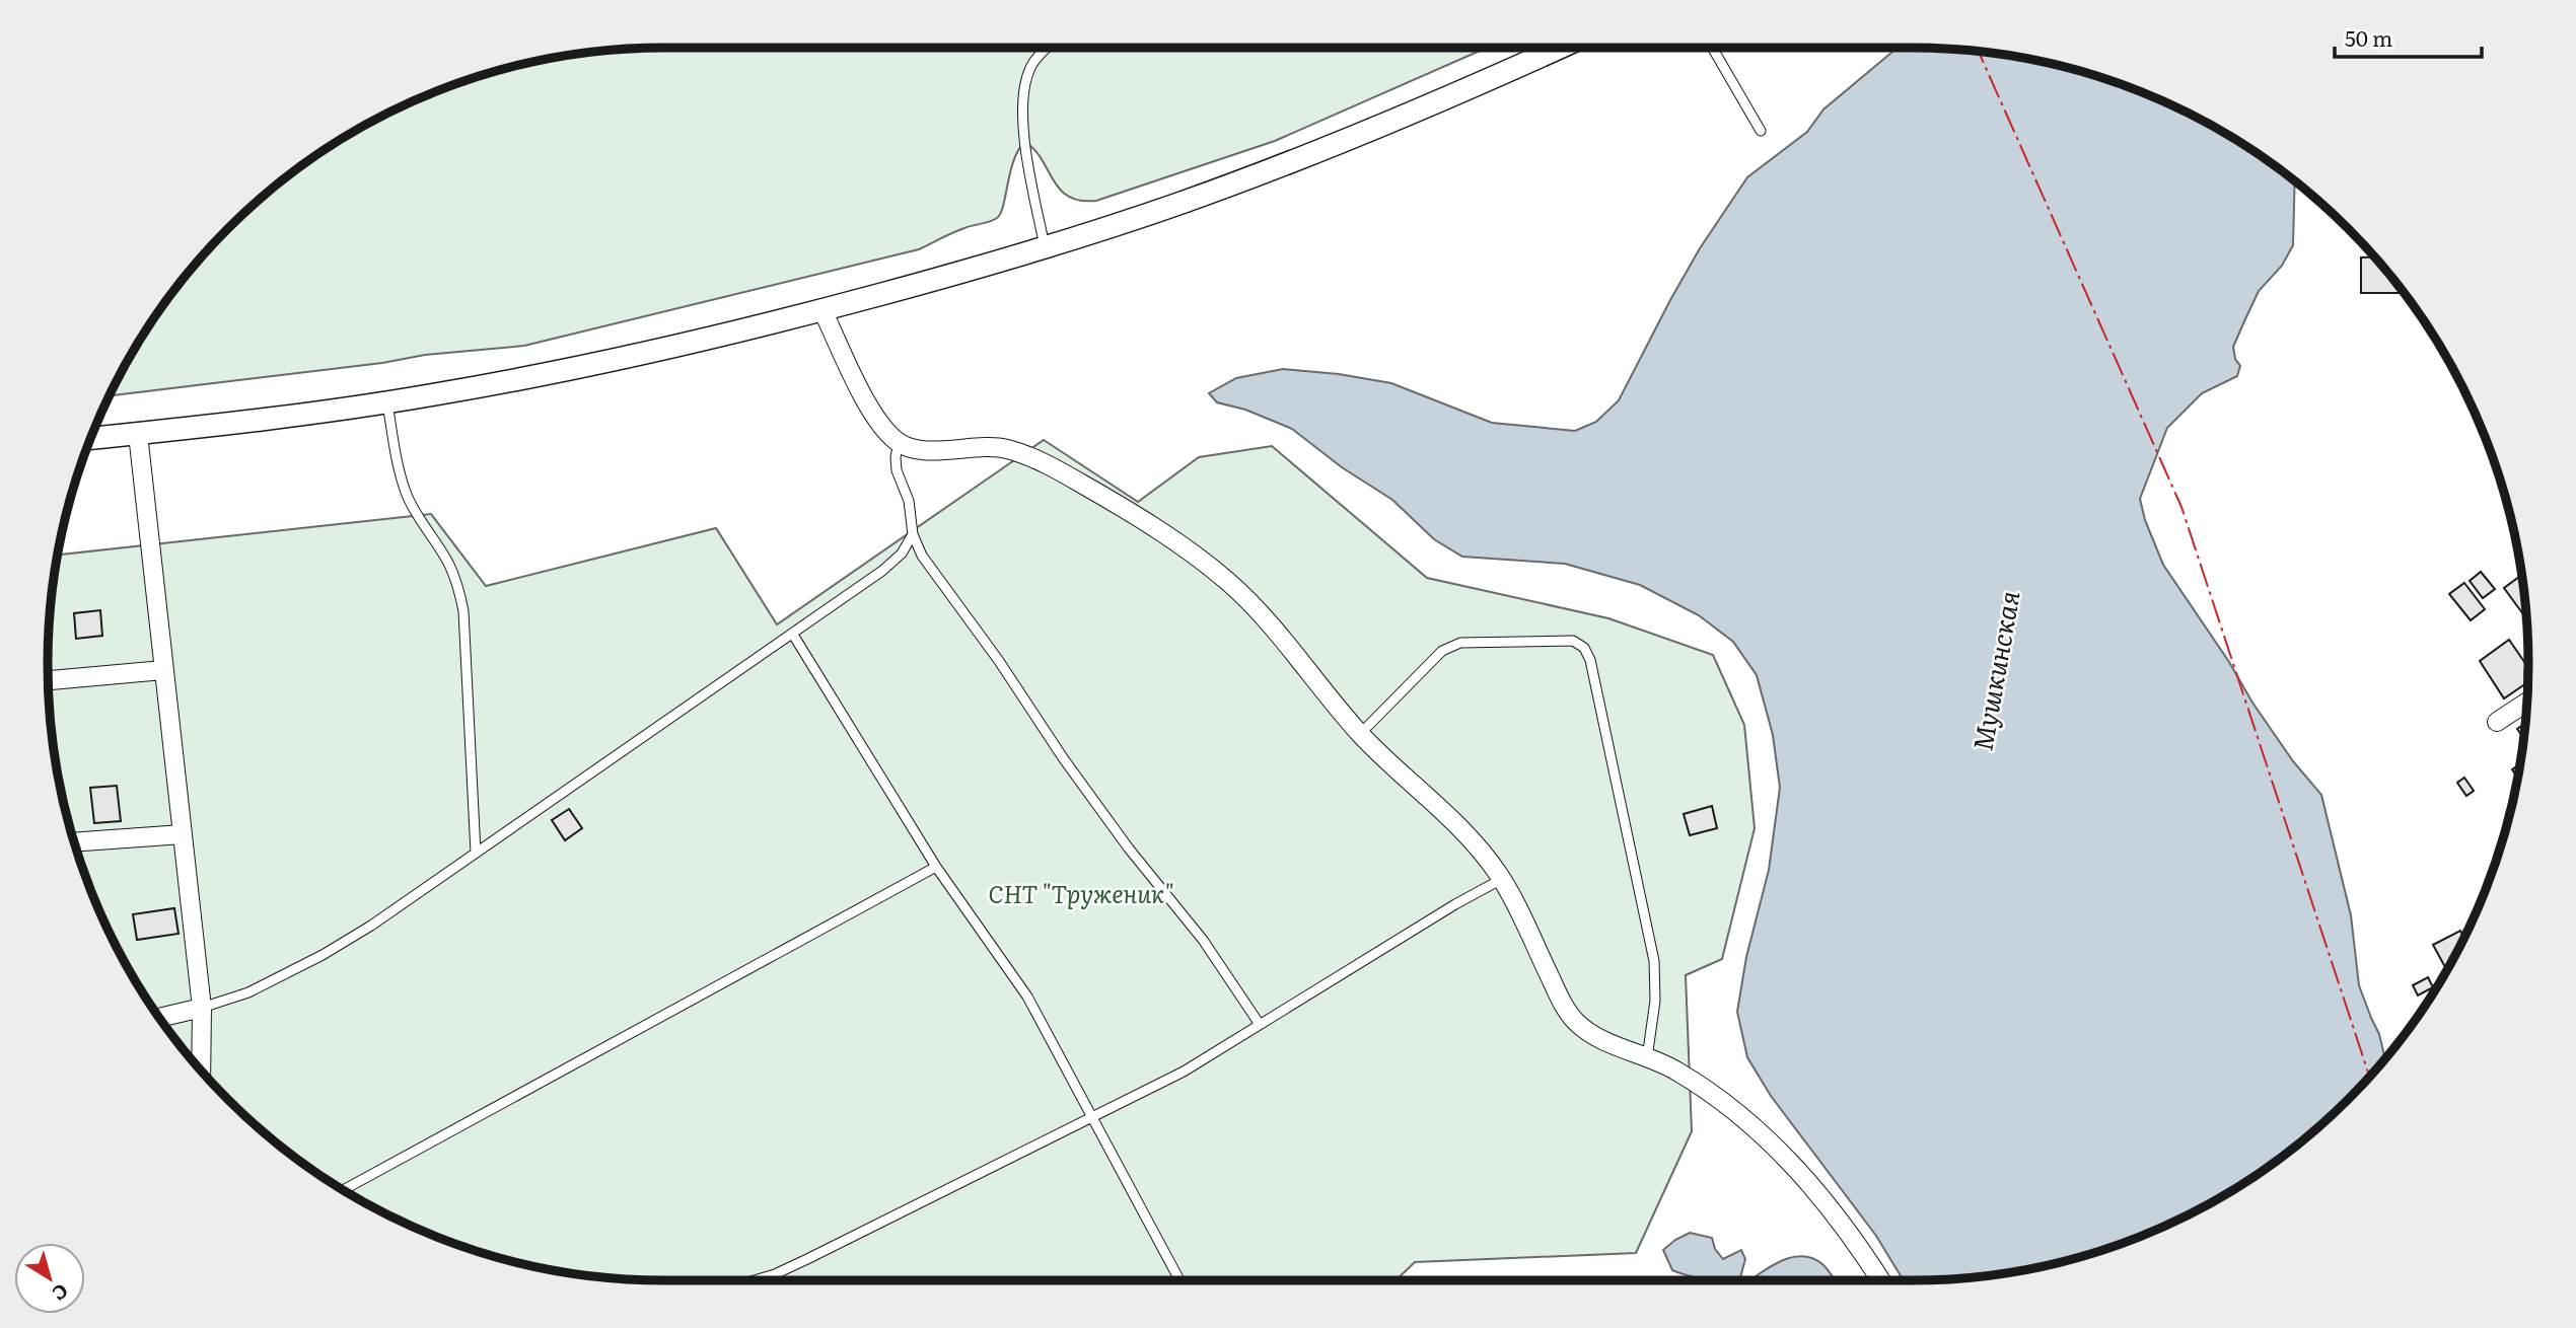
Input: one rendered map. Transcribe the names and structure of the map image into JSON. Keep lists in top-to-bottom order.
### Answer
{
  "water": ["Мушкинская"],
  "parks": ["СНТ \"Труженик\""],
  "scale_bar": "50 m",
  "north": "bottom right"
}
